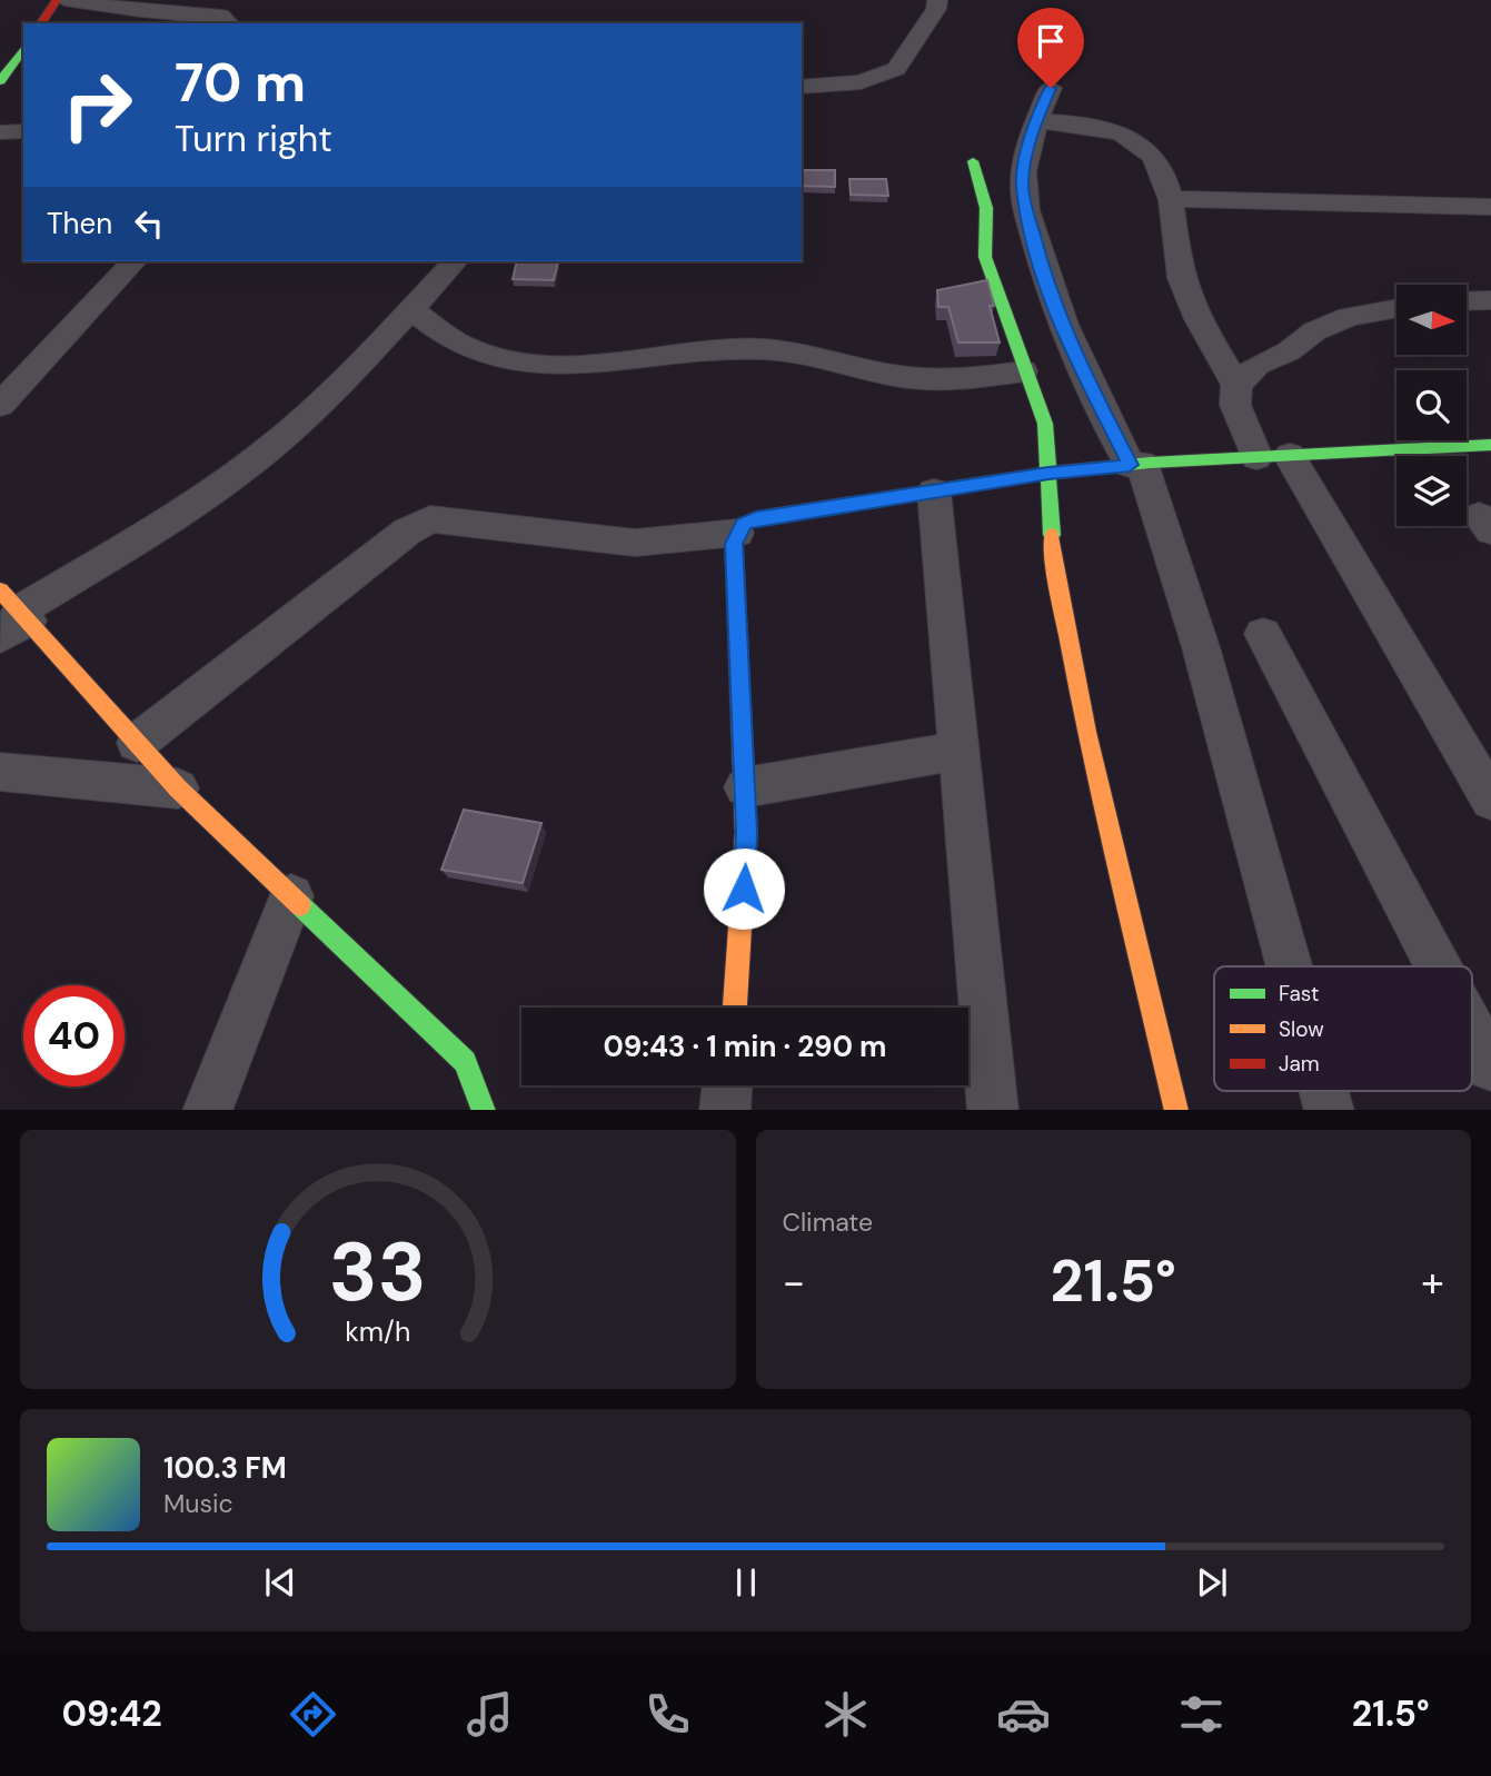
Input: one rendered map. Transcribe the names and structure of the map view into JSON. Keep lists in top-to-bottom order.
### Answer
{
  "legend": ["Fast", "Slow", "Jam"],
  "north": "right",
  "page": {
    "turn": ["70 m", "Turn right"],
    "then": "Then",
    "limit": "40",
    "trip": "09:43 · 1 min · 290 m",
    "tile": "Climate",
    "heat": ["−", "21.5°", "+"],
    "song": ["100.3 FM", "Music"],
    "tabs": ["09:42", "21.5°"],
    "gauge": ["33", "km/h"]
  }
}
